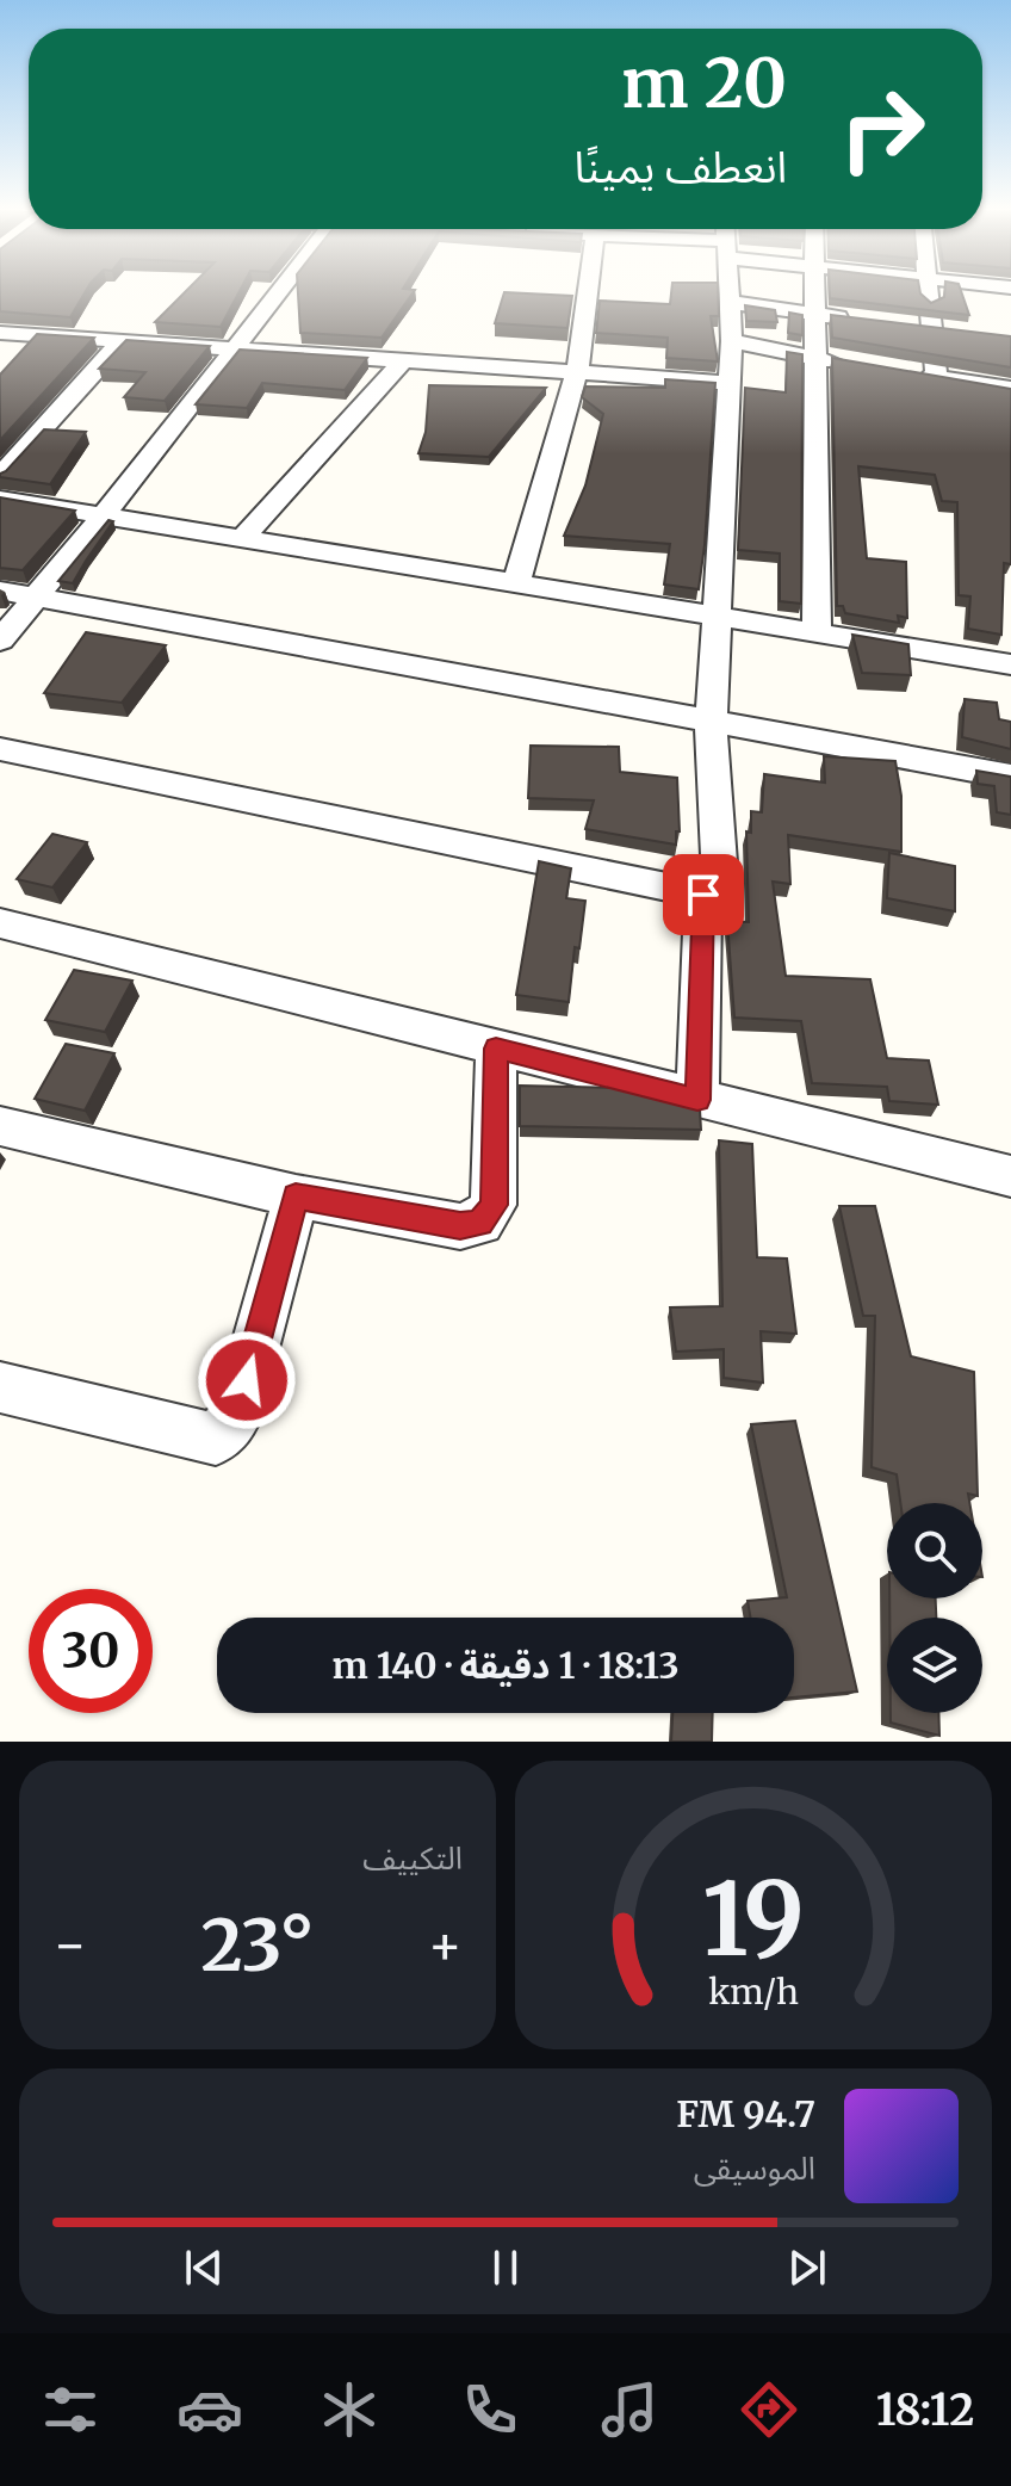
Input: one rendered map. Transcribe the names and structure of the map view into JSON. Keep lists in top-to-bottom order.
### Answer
{
  "page": {
    "turn": ["20 m", "انعطف يمينًا"],
    "limit": "30",
    "trip": "18:13 · 1 دقيقة · 140 m",
    "tile": "التكييف",
    "heat": ["−", "23°", "+"],
    "song": ["94.7 FM", "الموسيقى"],
    "tabs": "18:12",
    "gauge": ["19", "km/h"]
  }
}
